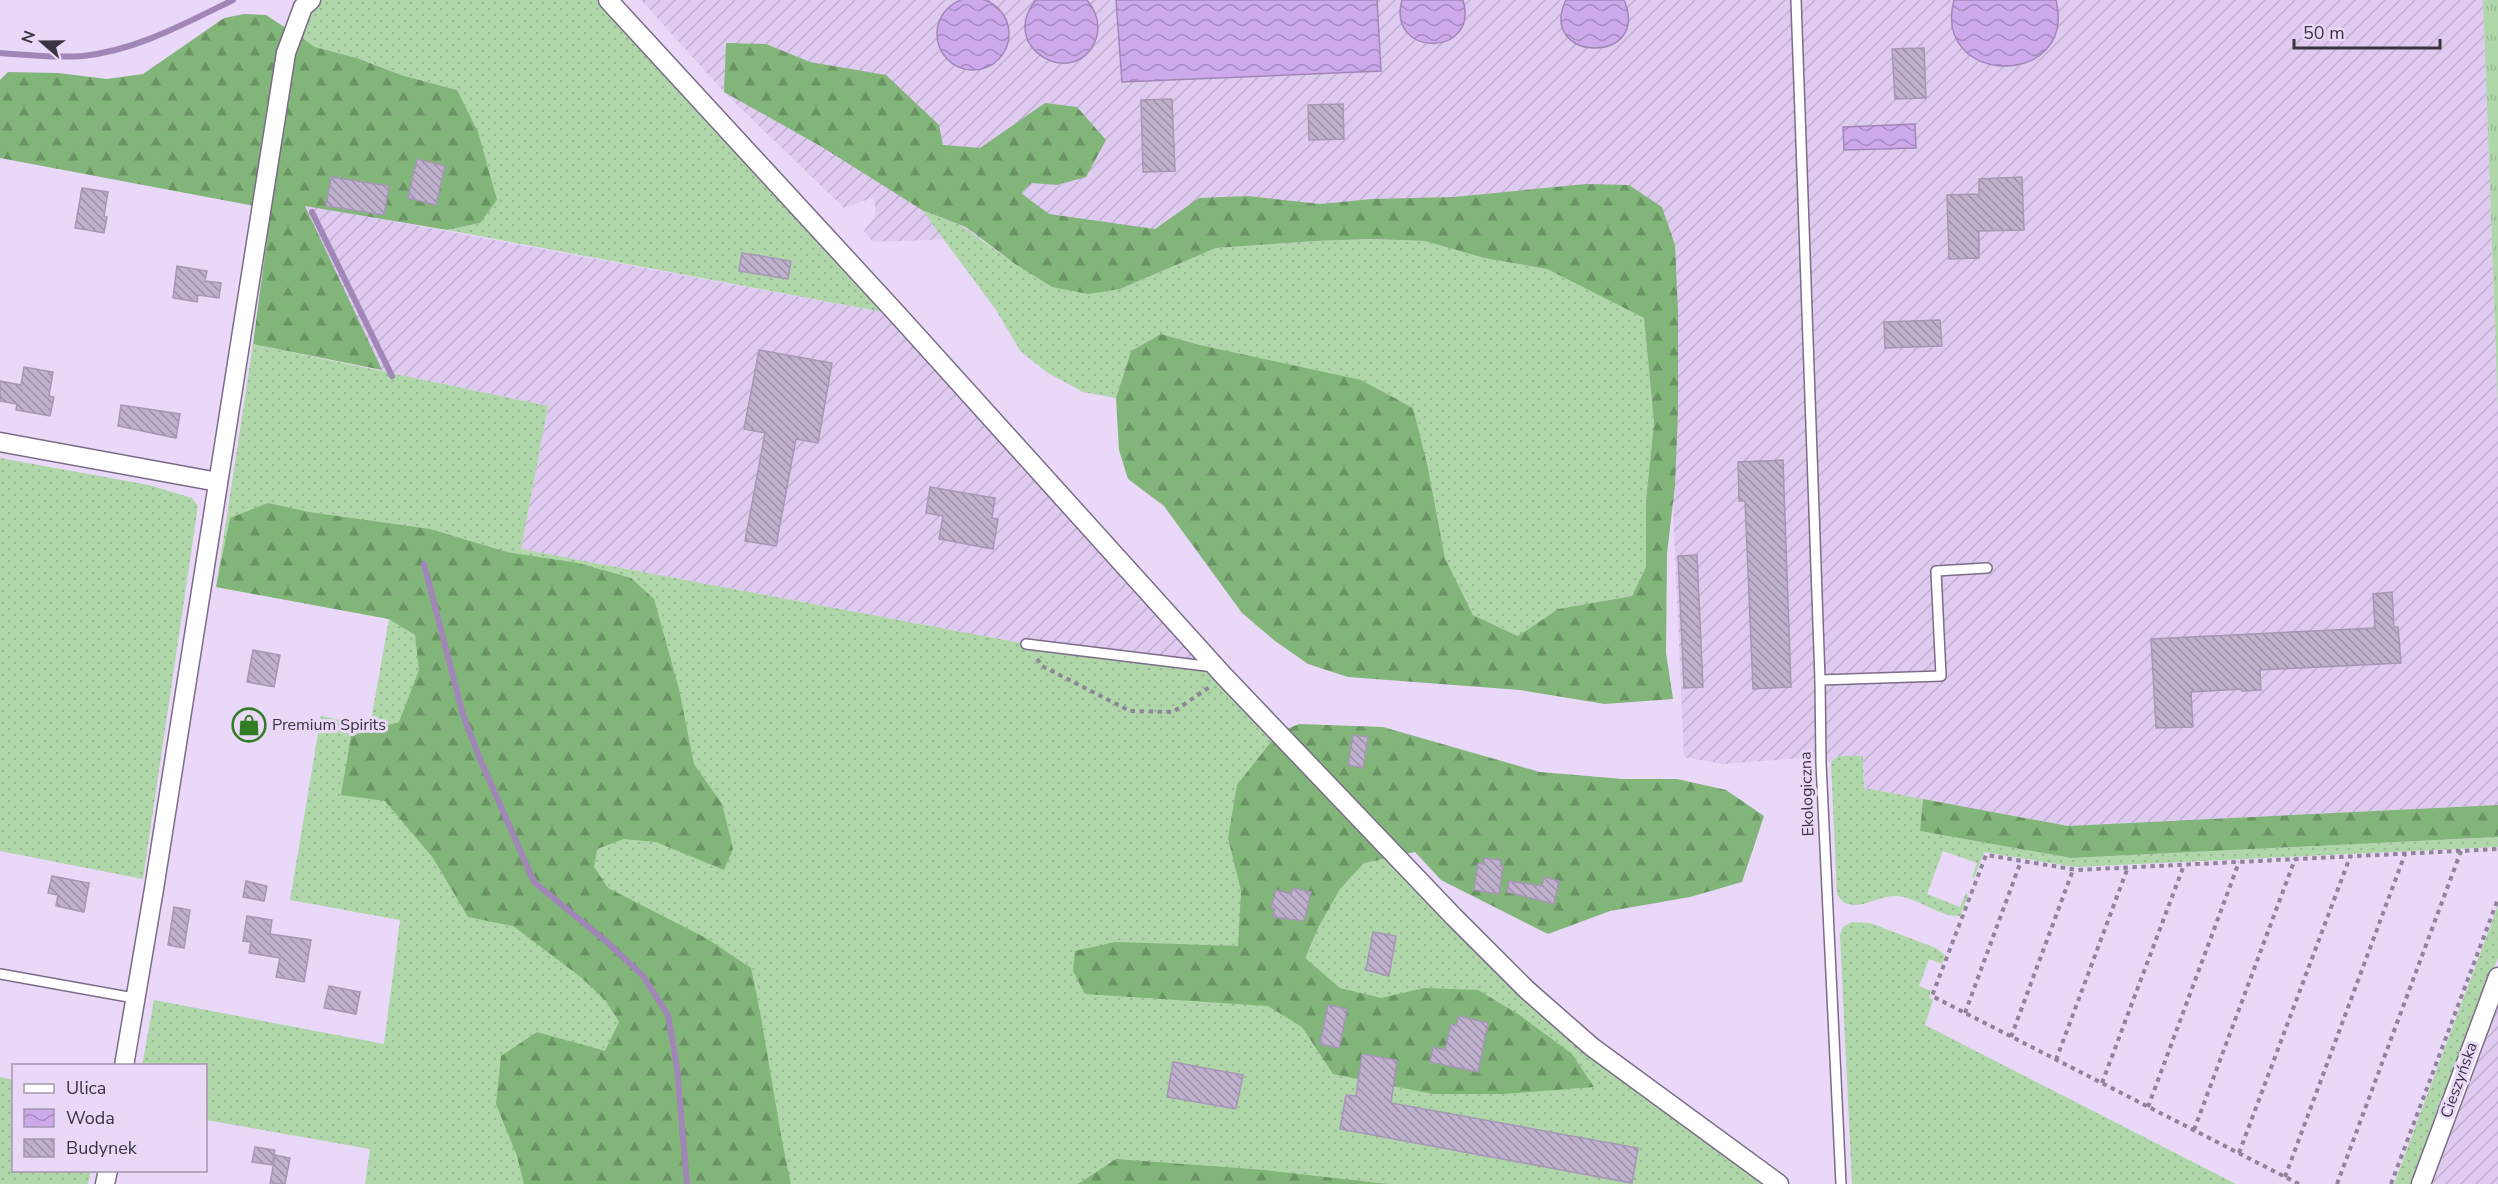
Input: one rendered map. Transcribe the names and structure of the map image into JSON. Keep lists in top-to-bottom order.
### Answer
{
  "streets": {
    "street": ["Cieszyńska"],
    "lane": ["Ekologiczna"]
  },
  "places": {
    "shop": ["Premium Spirits"]
  },
  "legend": ["Ulica", "Woda", "Budynek"],
  "scale_bar": "50 m",
  "north": "left"
}
